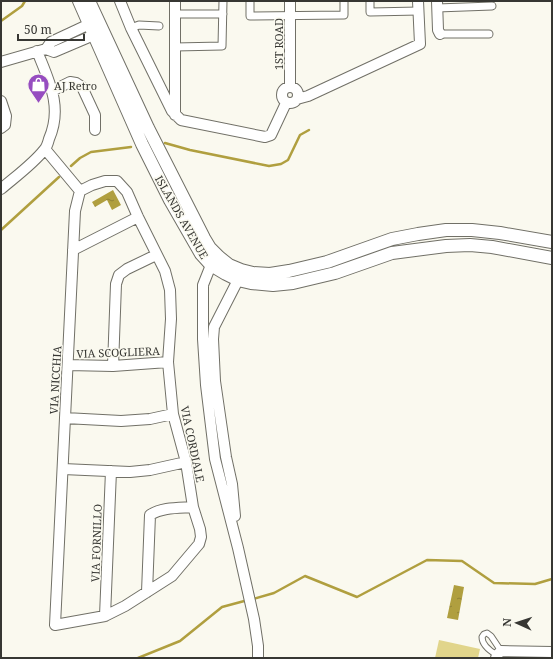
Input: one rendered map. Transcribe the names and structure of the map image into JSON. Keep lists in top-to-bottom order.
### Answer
{
  "streets": {
    "street": [
      "1ST ROAD",
      "ISLANDS AVENUE",
      "VIA SCOGLIERA",
      "VIA NICCHIA",
      "VIA CORDIALE",
      "VIA FORNILLO"
    ]
  },
  "crossings": [
    ["VIA SCOGLIERA", "VIA NICCHIA"],
    ["VIA SCOGLIERA", "VIA CORDIALE"],
    ["VIA NICCHIA", "VIA CORDIALE"],
    ["VIA CORDIALE", "VIA FORNILLO"]
  ],
  "places": {
    "shop": ["AJ Retro"]
  },
  "scale_bar": "50 m",
  "north": "left"
}
